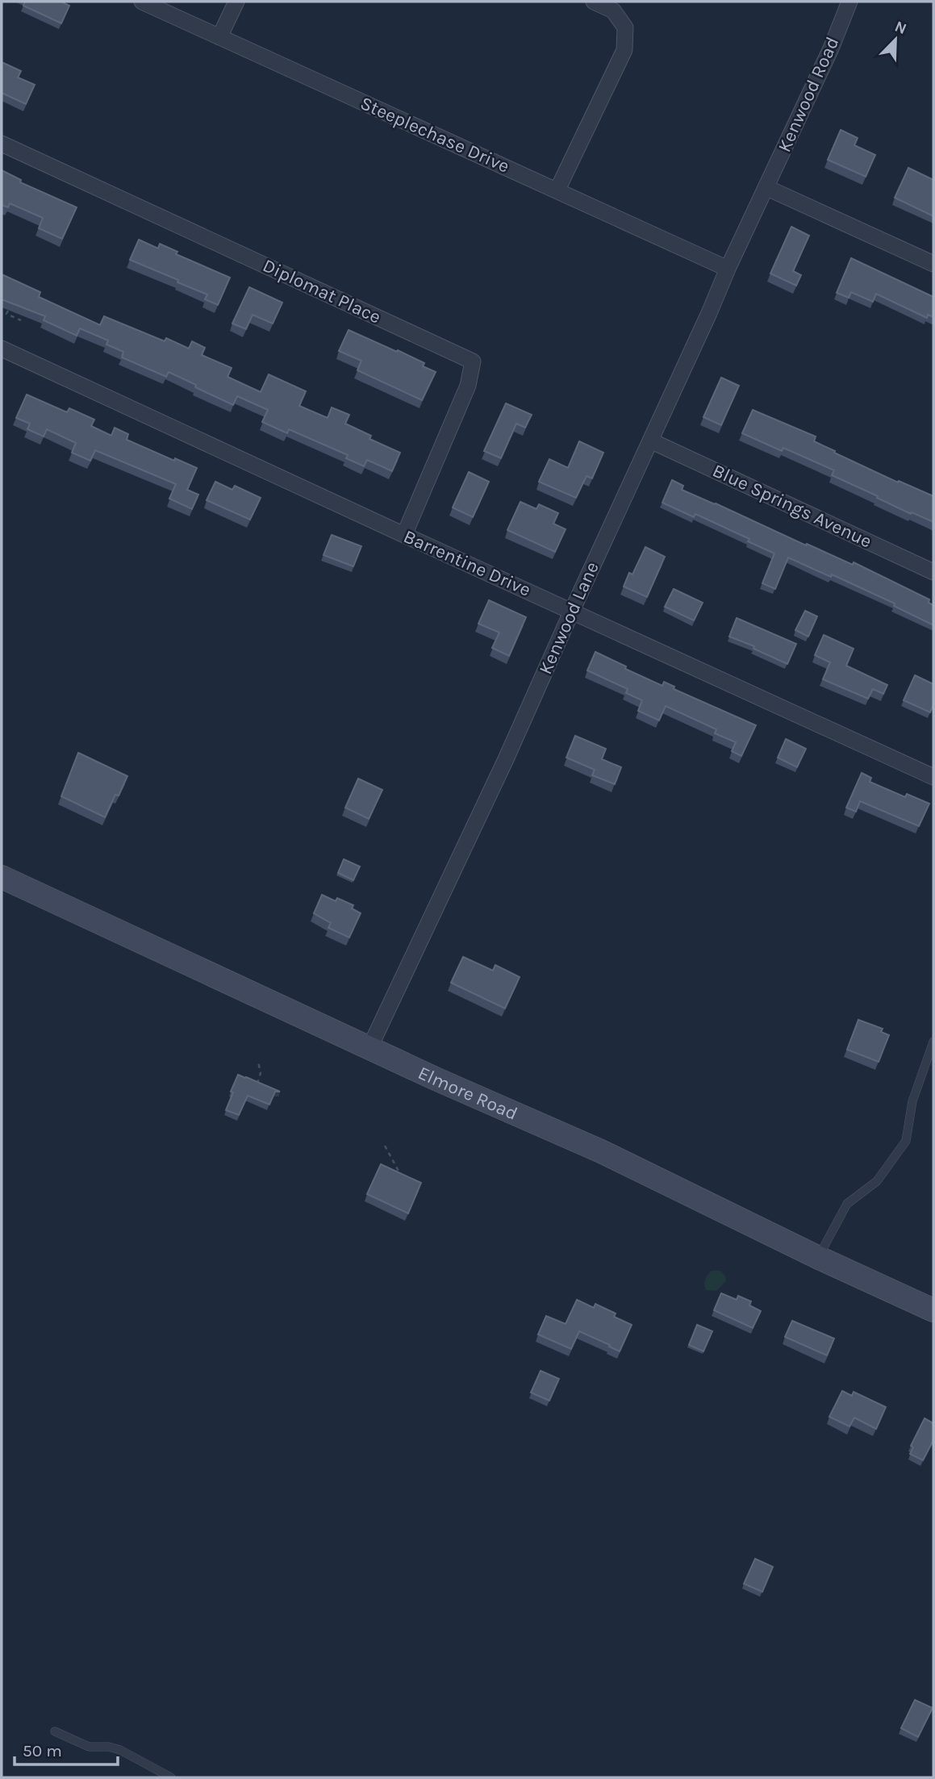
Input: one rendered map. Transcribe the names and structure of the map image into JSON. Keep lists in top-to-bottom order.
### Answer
{
  "streets": {
    "street": [
      "Kenwood Road",
      "Steeplechase Drive",
      "Diplomat Place",
      "Blue Springs Avenue",
      "Barrentine Drive",
      "Kenwood Lane",
      "Elmore Road"
    ]
  },
  "crossings": [
    ["Kenwood Road", "Kenwood Lane"],
    ["Steeplechase Drive", "Kenwood Lane"],
    ["Diplomat Place", "Barrentine Drive"],
    ["Blue Springs Avenue", "Kenwood Lane"],
    ["Barrentine Drive", "Kenwood Lane"],
    ["Kenwood Lane", "Elmore Road"]
  ],
  "scale_bar": "50 m",
  "north": "top right"
}
